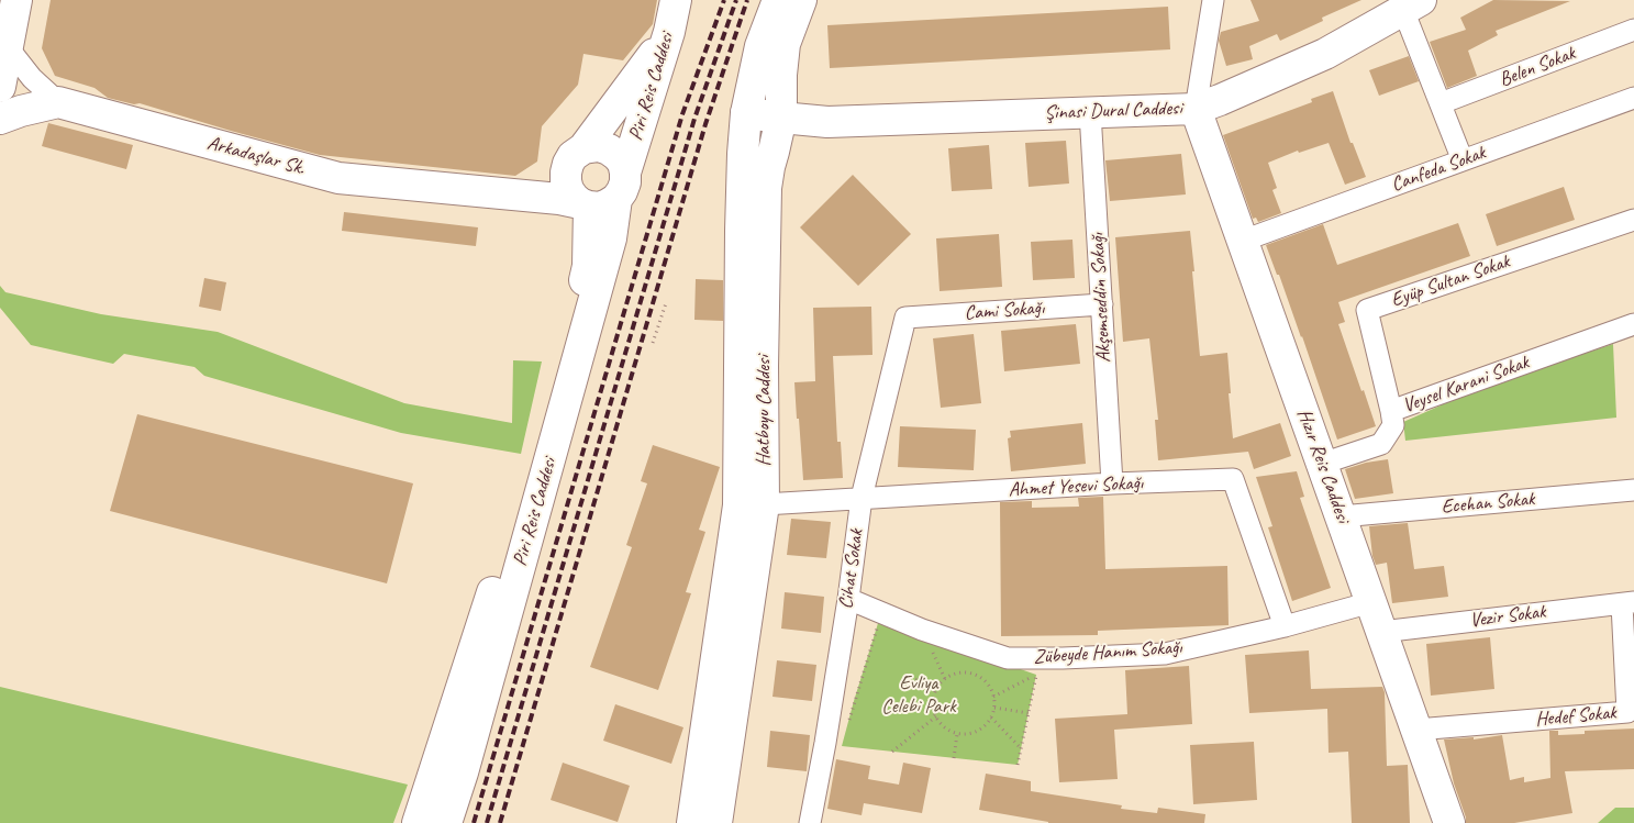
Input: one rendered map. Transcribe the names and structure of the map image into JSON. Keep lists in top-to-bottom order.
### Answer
{
  "streets": {
    "main road": [
      "Piri Reis Caddesi",
      "Şinasi Dural Caddesi",
      "Arkadaşlar Sk.",
      "Hatboyu Caddesi",
      "Hızır Reis Caddesi"
    ],
    "street": [
      "Belen Sokak",
      "Canfeda Sokak",
      "Eyüp Sultan Sokak",
      "Akşemseddin Sokağı",
      "Cami Sokağı",
      "Veysel Karani Sokak",
      "Ahmet Yesevi Sokağı",
      "Ecehan Sokak",
      "Cihat Sokak",
      "Vezir Sokak",
      "Zübeyde Hanım Sokağı",
      "Hedef Sokak"
    ]
  },
  "crossings": [
    ["Piri Reis Caddesi", "Arkadaşlar Sk."],
    ["Şinasi Dural Caddesi", "Akşemseddin Sokağı"],
    ["Şinasi Dural Caddesi", "Hatboyu Caddesi"],
    ["Şinasi Dural Caddesi", "Hızır Reis Caddesi"],
    ["Canfeda Sokak", "Hızır Reis Caddesi"],
    ["Eyüp Sultan Sokak", "Veysel Karani Sokak"],
    ["Akşemseddin Sokağı", "Cami Sokağı"],
    ["Akşemseddin Sokağı", "Ahmet Yesevi Sokağı"],
    ["Cami Sokağı", "Cihat Sokak"],
    ["Veysel Karani Sokak", "Hızır Reis Caddesi"],
    ["Hatboyu Caddesi", "Ahmet Yesevi Sokağı"],
    ["Hızır Reis Caddesi", "Ecehan Sokak"],
    ["Hızır Reis Caddesi", "Vezir Sokak"],
    ["Hızır Reis Caddesi", "Zübeyde Hanım Sokağı"],
    ["Hızır Reis Caddesi", "Hedef Sokak"],
    ["Ahmet Yesevi Sokağı", "Cihat Sokak"],
    ["Ahmet Yesevi Sokağı", "Zübeyde Hanım Sokağı"],
    ["Cihat Sokak", "Zübeyde Hanım Sokağı"],
    ["Vezir Sokak", "Hedef Sokak"]
  ],
  "parks": ["Evliya Celebi Park"]
}
